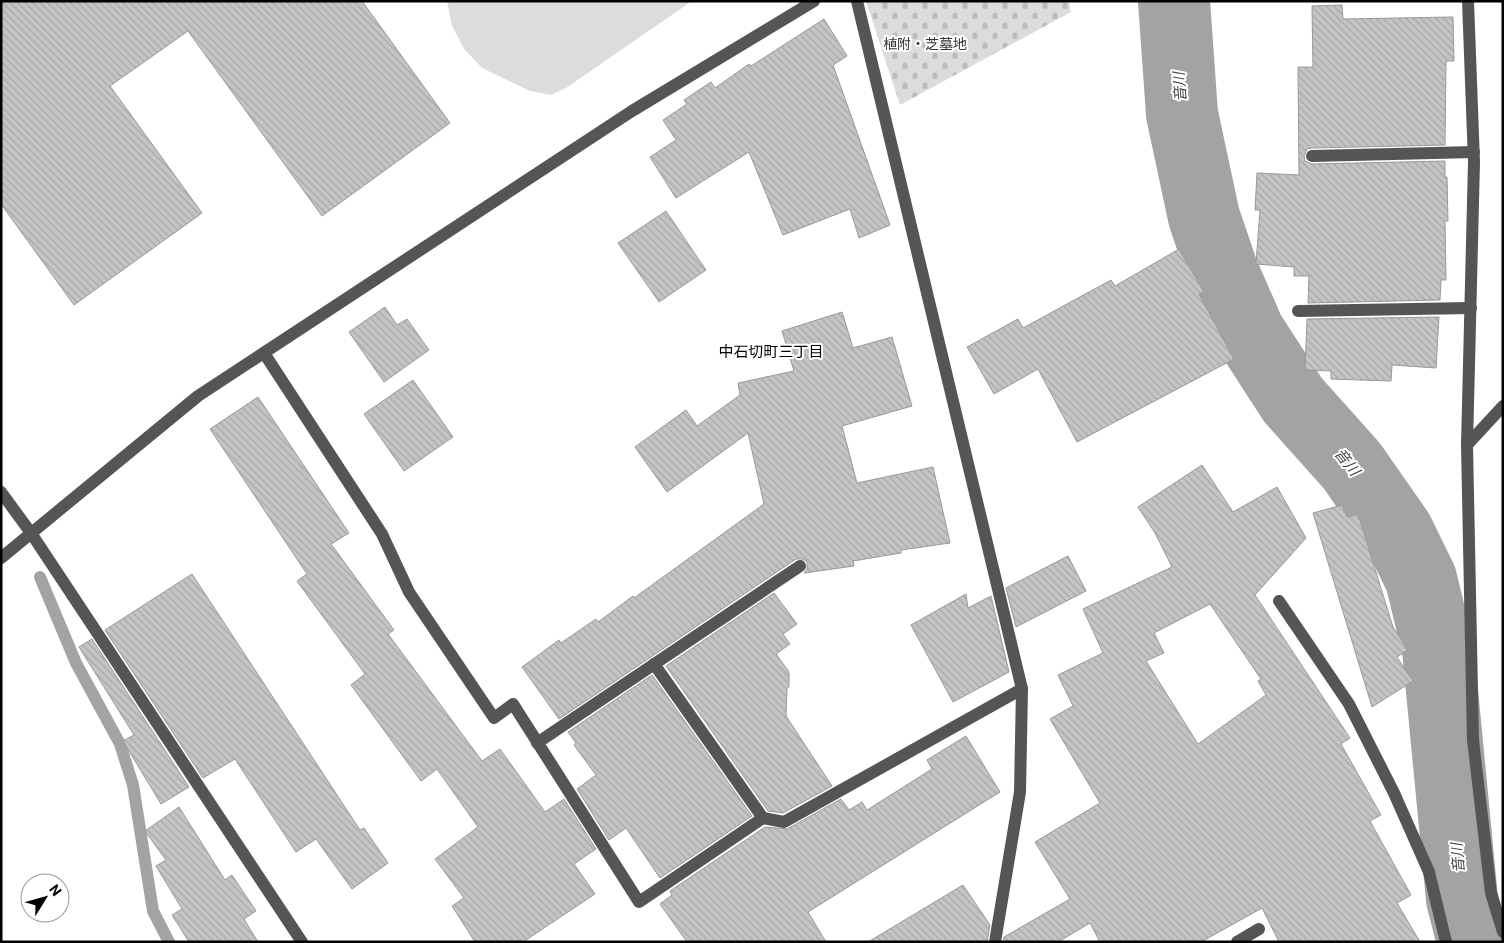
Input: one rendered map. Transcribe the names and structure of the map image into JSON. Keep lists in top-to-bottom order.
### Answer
{
  "districts": ["中石切町三丁目"],
  "water": ["音川"],
  "parks": ["植附・芝墓地"],
  "north": "top right"
}
